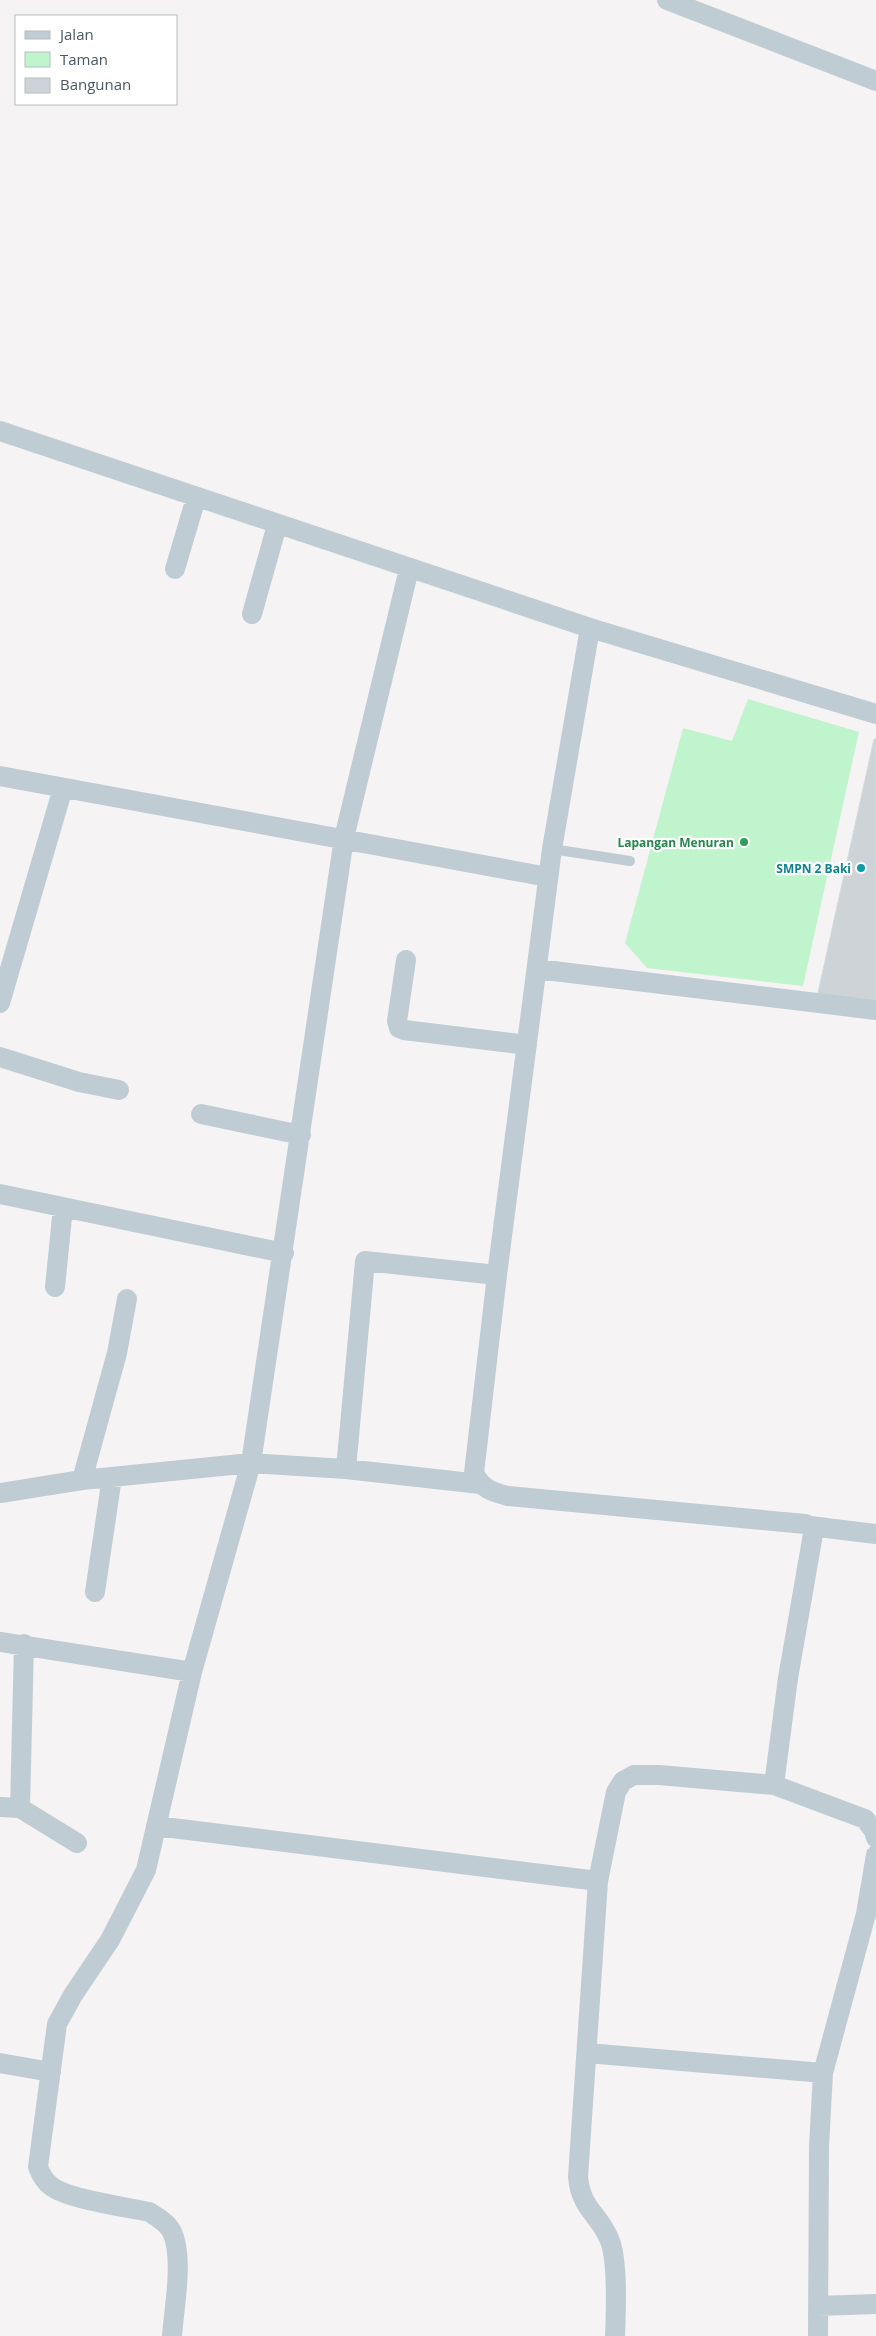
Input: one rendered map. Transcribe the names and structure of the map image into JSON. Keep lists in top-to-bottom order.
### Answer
{
  "places": ["Lapangan Menuran", "SMPN 2 Baki"],
  "legend": ["Jalan", "Taman", "Bangunan"]
}
